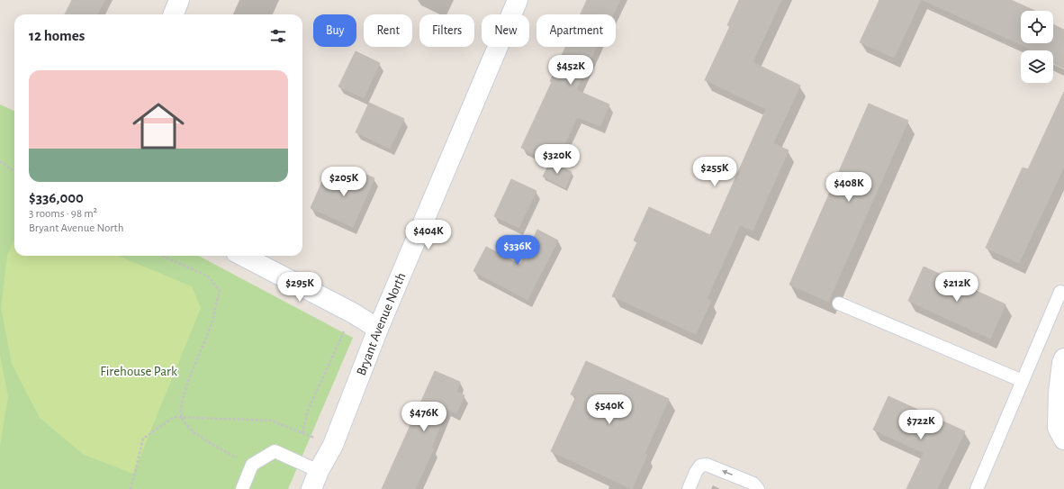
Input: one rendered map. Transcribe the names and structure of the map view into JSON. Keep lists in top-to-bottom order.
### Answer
{
  "streets": {
    "street": ["Bryant Avenue North"]
  },
  "parks": ["Firehouse Park"],
  "page": {
    "chip": [
      "Buy",
      "Rent",
      "Filters",
      "New",
      "Apartment"
    ],
    "heading": "12 homes",
    "price": [
      "$452K",
      "$320K",
      "$255K",
      "$205K",
      "$408K",
      "$404K",
      "$336K",
      "$295K",
      "$212K",
      "$540K",
      "$476K",
      "$722K"
    ],
    "list": [
      {
        "name": "$336,000",
        "note": "3 rooms · 98 m² · Bryant Avenue North"
      }
    ]
  }
}
